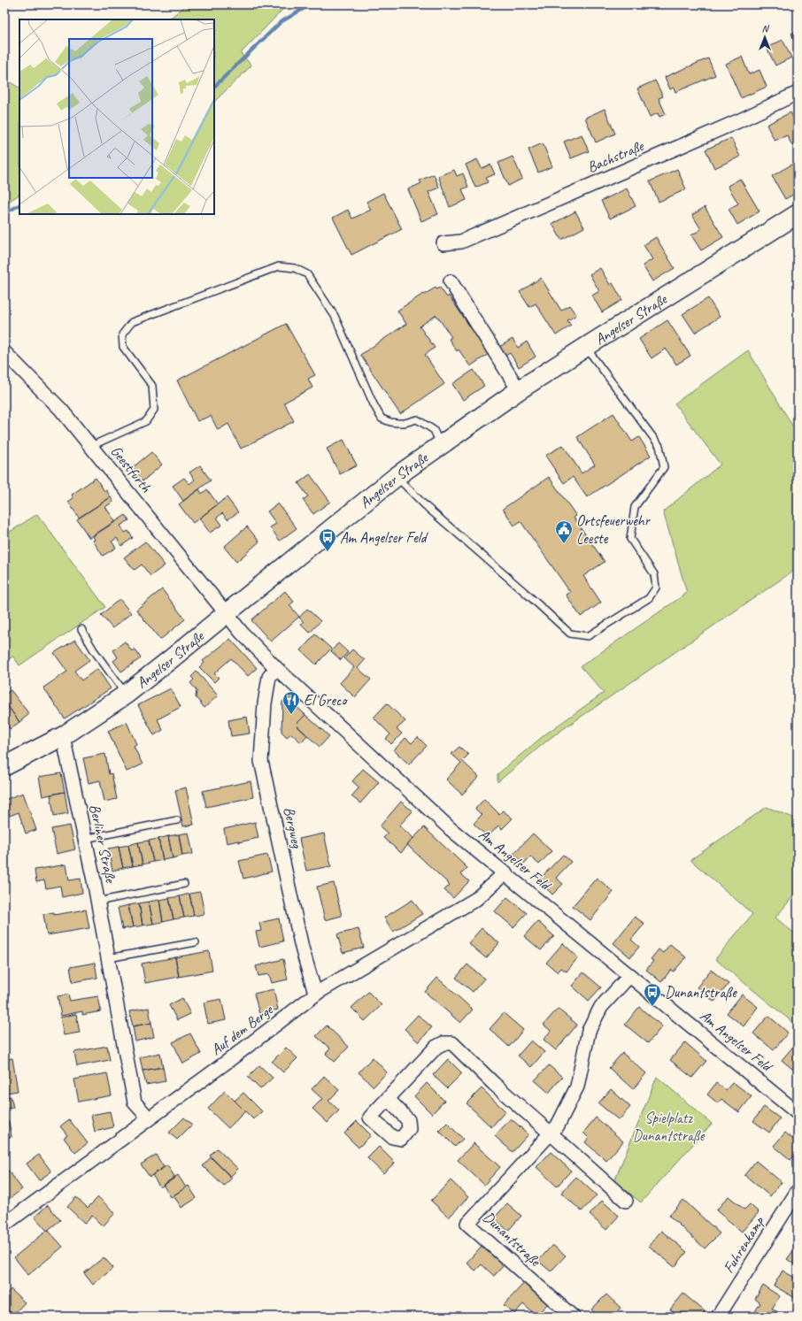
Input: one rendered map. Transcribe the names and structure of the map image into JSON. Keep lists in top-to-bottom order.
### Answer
{
  "streets": {
    "main road": ["Angelser Straße"],
    "street": [
      "Bachstraße",
      "Geestfurth",
      "Bergweg",
      "Berliner Straße",
      "Am Angelser Feld",
      "Auf dem Berge",
      "Dunantstraße",
      "Fuhrenkamp"
    ]
  },
  "crossings": [
    ["Angelser Straße", "Geestfurth"],
    ["Angelser Straße", "Berliner Straße"],
    ["Angelser Straße", "Am Angelser Feld"],
    ["Geestfurth", "Am Angelser Feld"],
    ["Bergweg", "Am Angelser Feld"],
    ["Bergweg", "Auf dem Berge"],
    ["Berliner Straße", "Auf dem Berge"],
    ["Am Angelser Feld", "Auf dem Berge"],
    ["Am Angelser Feld", "Dunantstraße"]
  ],
  "parks": ["Spielplatz Dunantstraße"],
  "places": {
    "public building": ["Ortsfeuerwehr Leeste"],
    "bus stop": ["Am Angelser Feld", "Dunantstraße"],
    "restaurant": ["El Greco"]
  },
  "north": "top"
}
